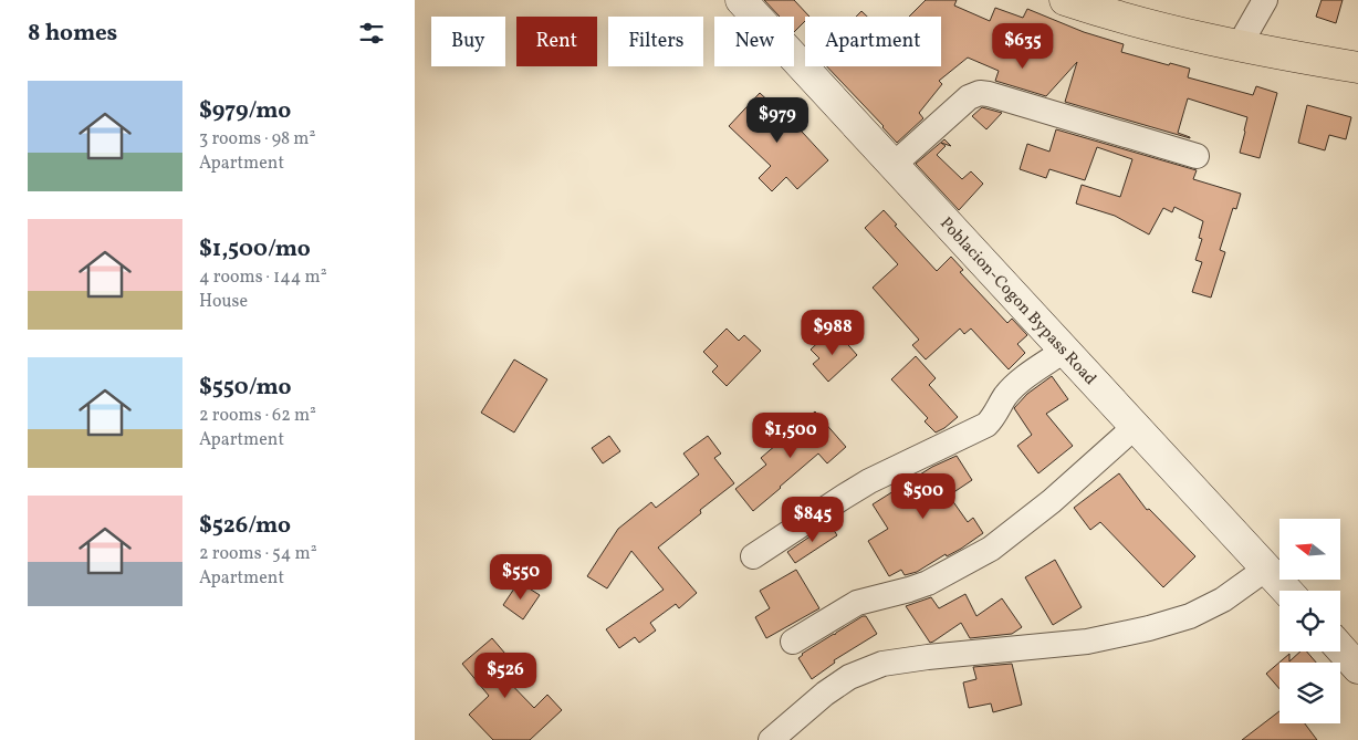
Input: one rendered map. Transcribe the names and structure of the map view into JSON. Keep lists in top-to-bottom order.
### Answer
{
  "streets": {
    "main road": ["Poblacion-Cogon Bypass Road"]
  },
  "north": "left",
  "page": {
    "heading": "8 homes",
    "chip": [
      "Buy",
      "Rent",
      "Filters",
      "New",
      "Apartment"
    ],
    "price": [
      "$635",
      "$979",
      "$988",
      "$1,500",
      "$500",
      "$845",
      "$550",
      "$526"
    ],
    "list": [
      {
        "name": "$979/mo",
        "note": "3 rooms · 98 m² · Apartment"
      },
      {
        "name": "$1,500/mo",
        "note": "4 rooms · 144 m² · House"
      },
      {
        "name": "$550/mo",
        "note": "2 rooms · 62 m² · Apartment"
      },
      {
        "name": "$526/mo",
        "note": "2 rooms · 54 m² · Apartment"
      }
    ]
  }
}
